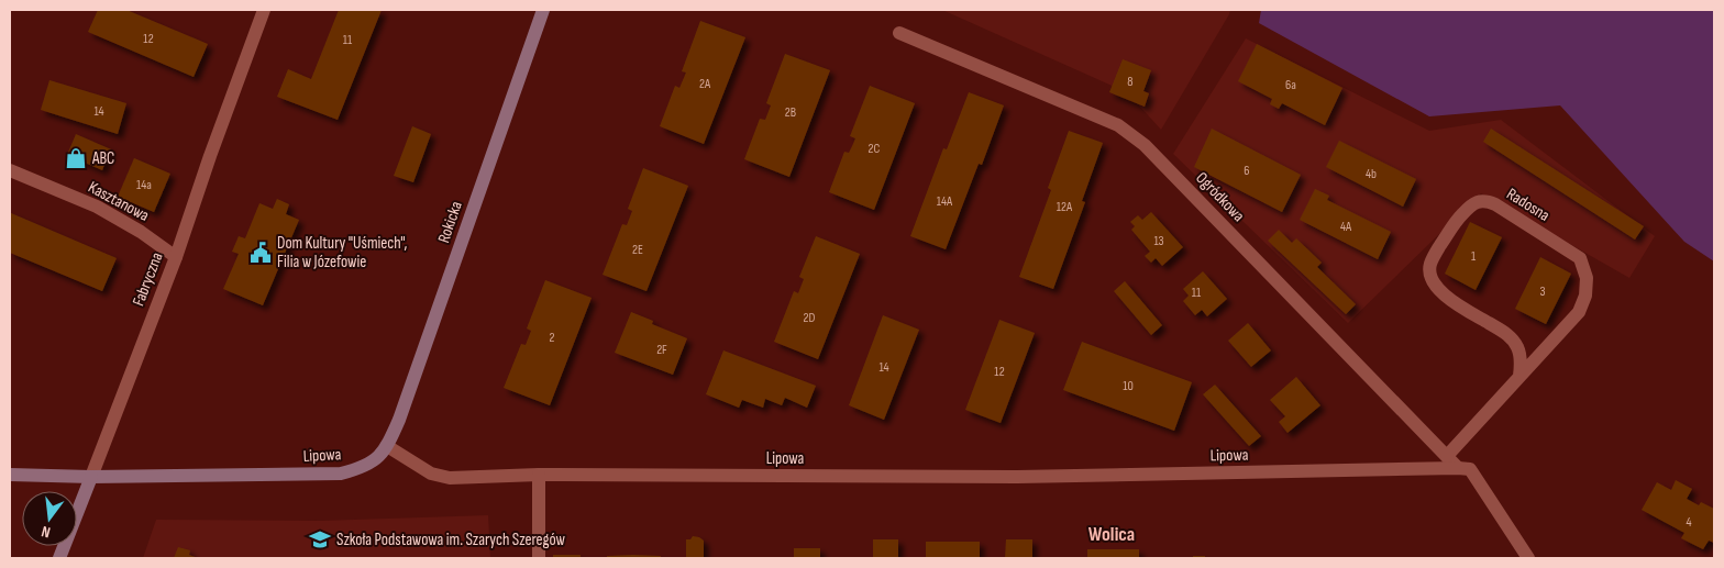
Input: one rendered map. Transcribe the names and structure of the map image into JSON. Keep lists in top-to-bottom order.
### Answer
{
  "streets": {
    "main road": ["Rokicka", "Fabryczna", "Lipowa"],
    "street": ["Ogródkowa", "Kasztanowa", "Radosna"]
  },
  "crossings": [
    ["Ogródkowa", "Radosna"],
    ["Ogródkowa", "Lipowa"],
    ["Kasztanowa", "Fabryczna"],
    ["Rokicka", "Lipowa"],
    ["Fabryczna", "Lipowa"]
  ],
  "districts": ["Wolica"],
  "places": {
    "shop": ["ABC"],
    "public building": ["Dom Kultury \"Uśmiech\", Filia w Józefowie"],
    "school or university": ["Szkoła Podstawowa im. Szarych Szeregów"]
  },
  "house_numbers": [
    "12",
    "11",
    "8",
    "2A",
    "6a",
    "14",
    "2B",
    "2C",
    "6",
    "4b",
    "14a",
    "14A",
    "12A",
    "4A",
    "13",
    "2E",
    "1",
    "3",
    "11",
    "2D",
    "2",
    "2F",
    "14",
    "12",
    "10",
    "4"
  ],
  "north": "bottom"
}
